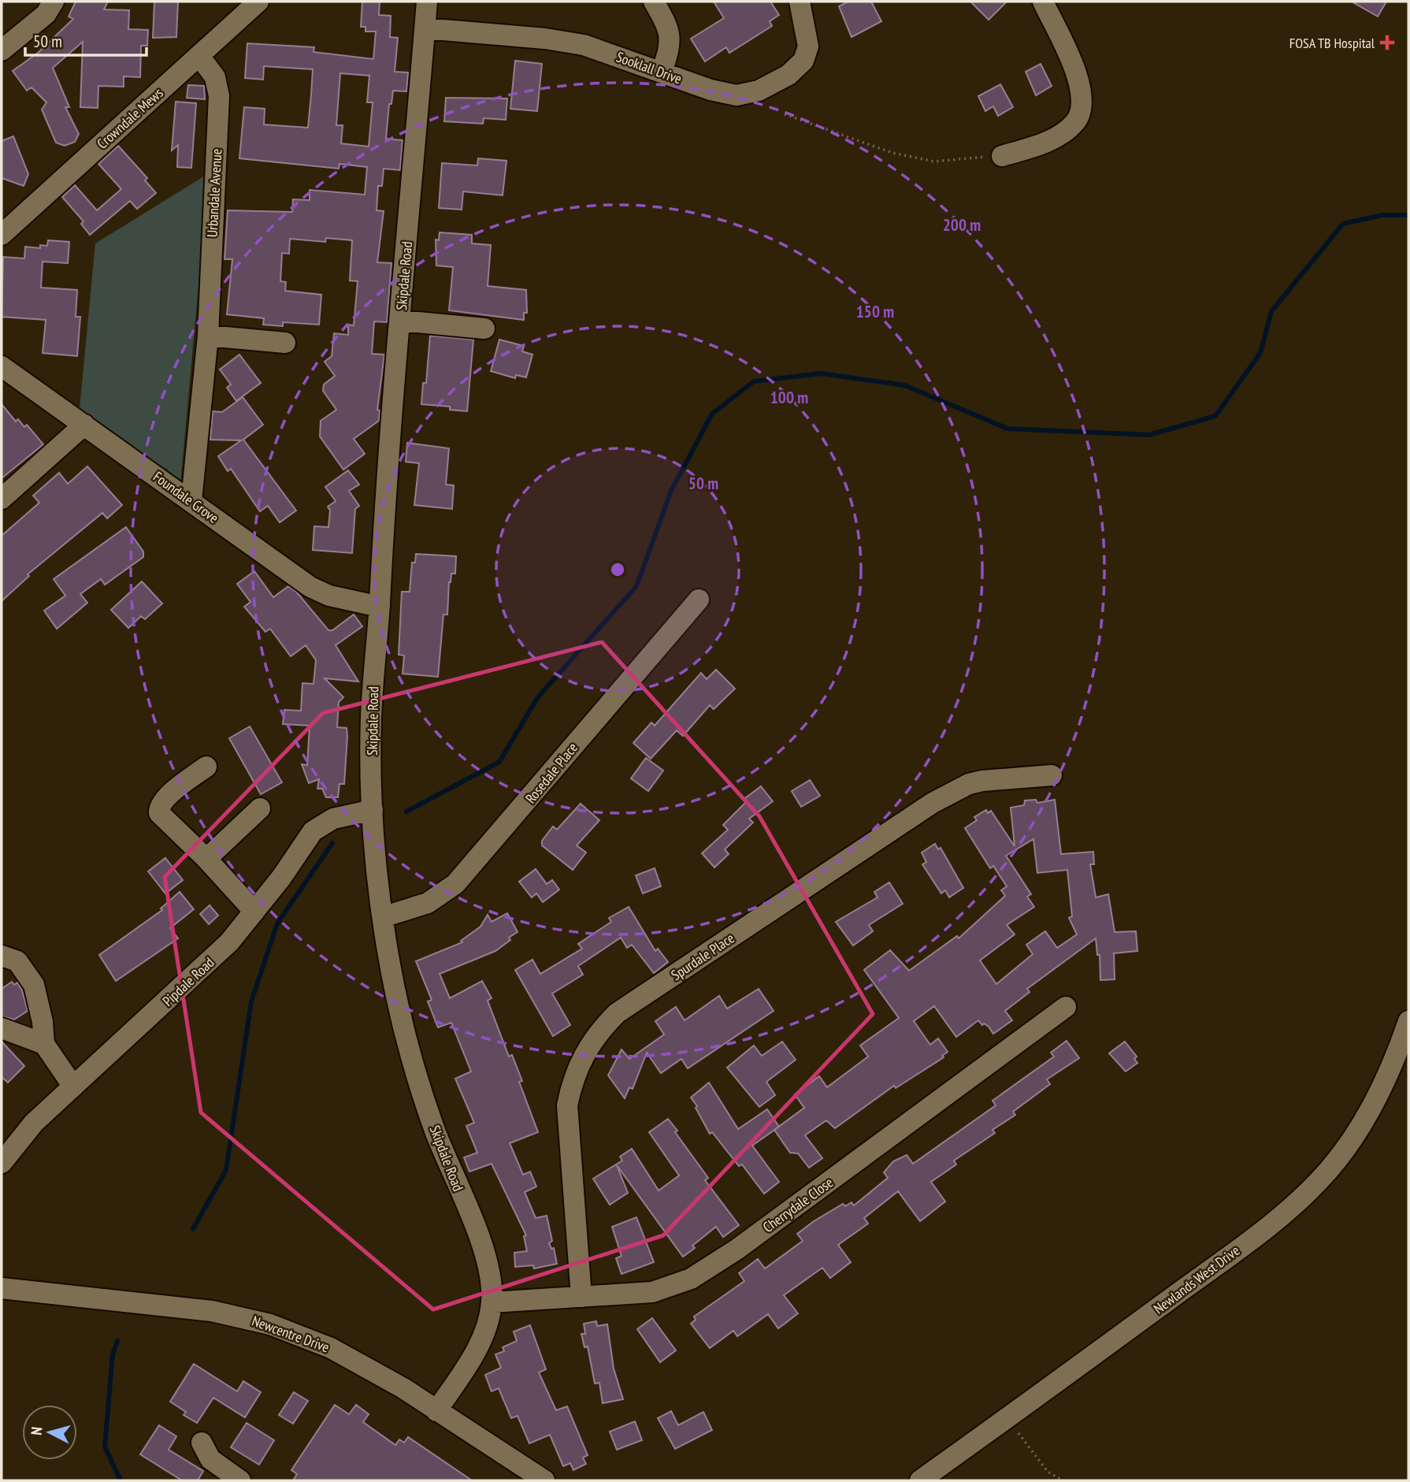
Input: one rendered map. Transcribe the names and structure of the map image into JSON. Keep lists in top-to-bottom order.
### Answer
{
  "streets": {
    "street": [
      "Sooklall Drive",
      "Crowndale Mews",
      "Urbandale Avenue",
      "Skipdale Road",
      "Foundale Grove",
      "Rosedale Place",
      "Spurdale Place",
      "Pipdale Road",
      "Cherrydale Close",
      "Newlands West Drive",
      "Newcentre Drive"
    ]
  },
  "crossings": [
    ["Sooklall Drive", "Skipdale Road"],
    ["Crowndale Mews", "Urbandale Avenue"],
    ["Urbandale Avenue", "Foundale Grove"],
    ["Skipdale Road", "Foundale Grove"],
    ["Skipdale Road", "Rosedale Place"],
    ["Skipdale Road", "Pipdale Road"],
    ["Skipdale Road", "Cherrydale Close"],
    ["Skipdale Road", "Newcentre Drive"],
    ["Spurdale Place", "Cherrydale Close"]
  ],
  "places": {
    "health": ["FOSA TB Hospital"]
  },
  "scale_bar": "50 m",
  "north": "left",
  "rings": [
    "200 m",
    "150 m",
    "100 m",
    "50 m"
  ]
}
